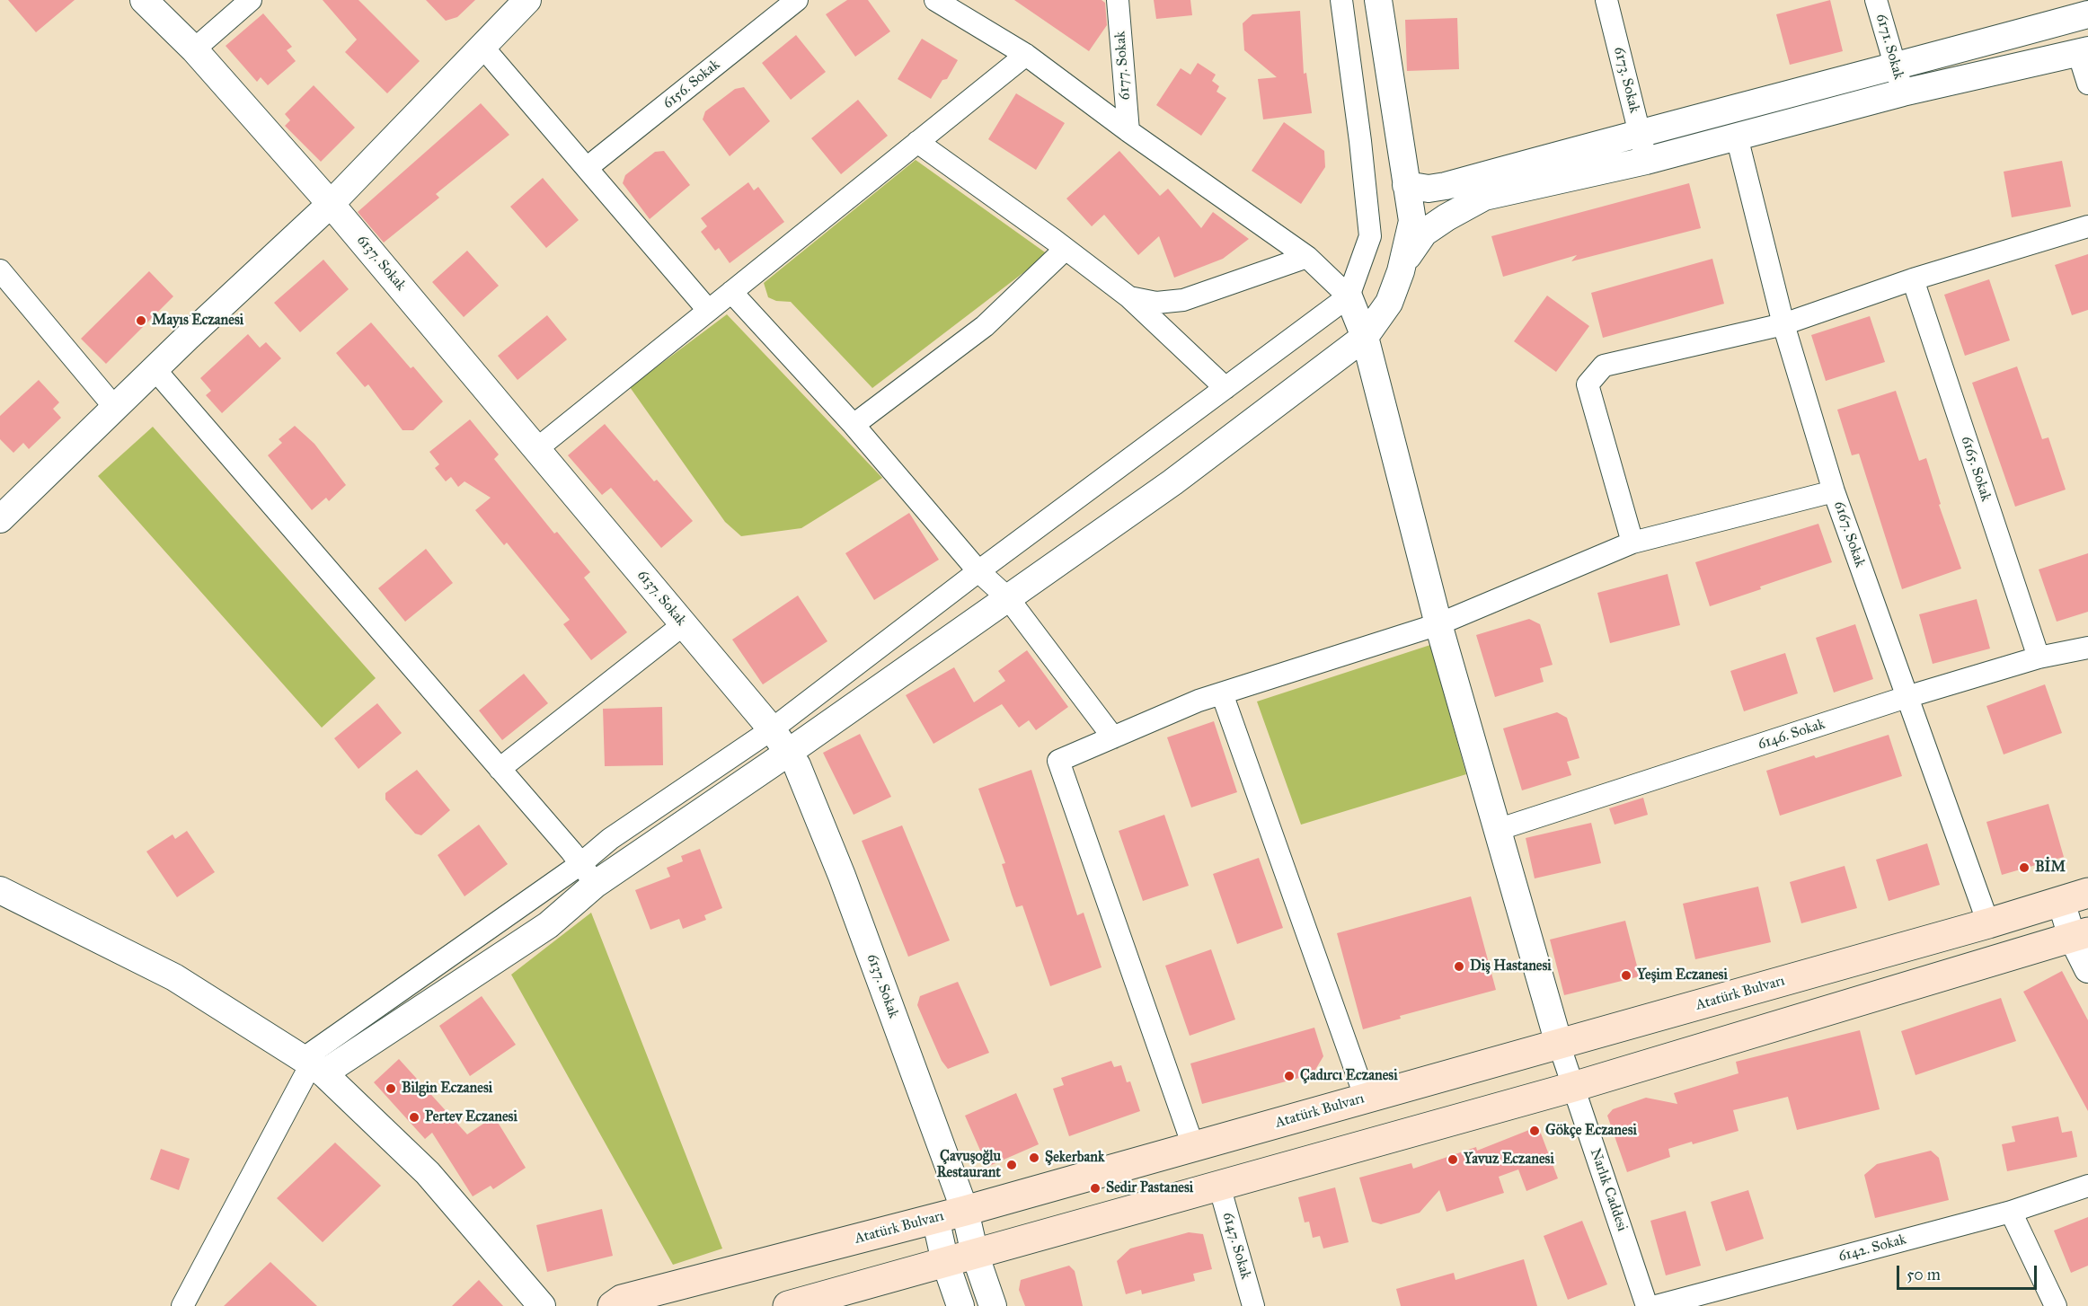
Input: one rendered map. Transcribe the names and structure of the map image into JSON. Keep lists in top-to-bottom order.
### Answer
{
  "streets": {
    "main road": ["Atatürk Bulvarı"],
    "street": [
      "6171. Sokak",
      "6177. Sokak",
      "6173. Sokak",
      "6156. Sokak",
      "6137. Sokak",
      "6165. Sokak",
      "6167. Sokak",
      "6146. Sokak",
      "Narlık Caddesi",
      "6147. Sokak",
      "6142. Sokak"
    ]
  },
  "crossings": [
    ["6137. Sokak", "Atatürk Bulvarı"],
    ["6165. Sokak", "6146. Sokak"],
    ["6167. Sokak", "6146. Sokak"],
    ["6167. Sokak", "Atatürk Bulvarı"],
    ["Atatürk Bulvarı", "Narlık Caddesi"]
  ],
  "places": [
    "Mayıs Eczanesi",
    "BİM",
    "Diş Hastanesi",
    "Yeşim Eczanesi",
    "Çadırcı Eczanesi",
    "Bilgin Eczanesi",
    "Pertev Eczanesi",
    "Gökçe Eczanesi",
    "Şekerbank",
    "Yavuz Eczanesi",
    "Çavuşoğlu Restaurant",
    "Sedir Pastanesi"
  ],
  "scale_bar": "50 m"
}
